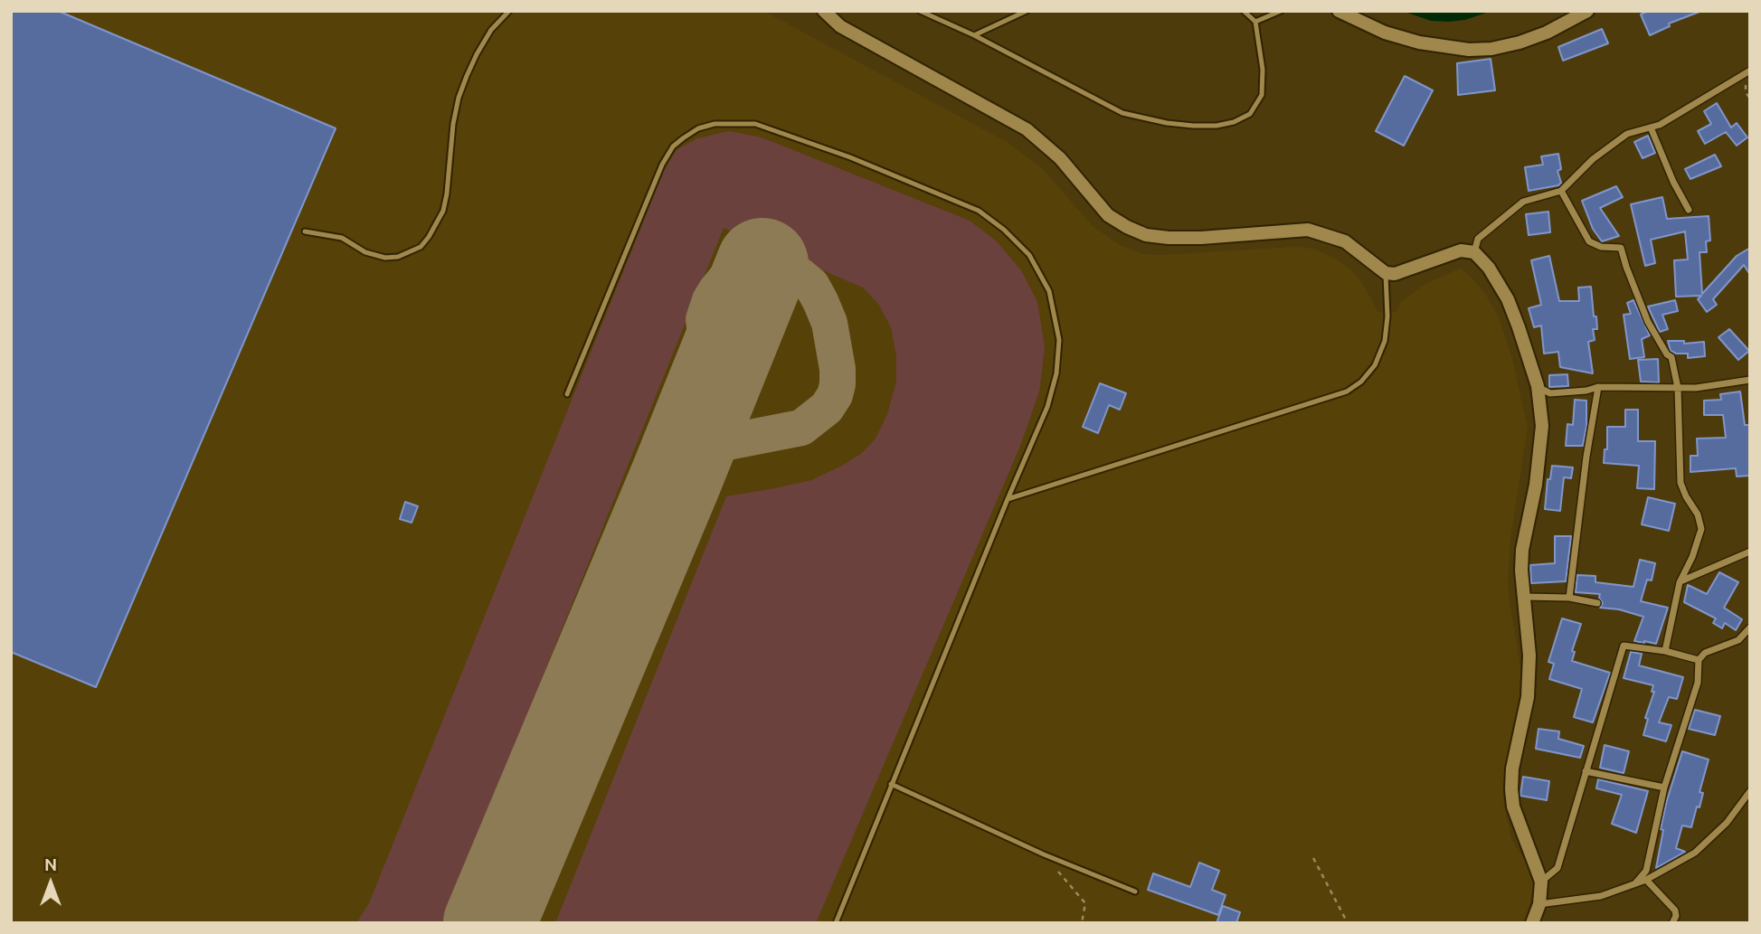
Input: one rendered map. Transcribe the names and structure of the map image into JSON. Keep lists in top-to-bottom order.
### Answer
{
  "north": "top"
}
